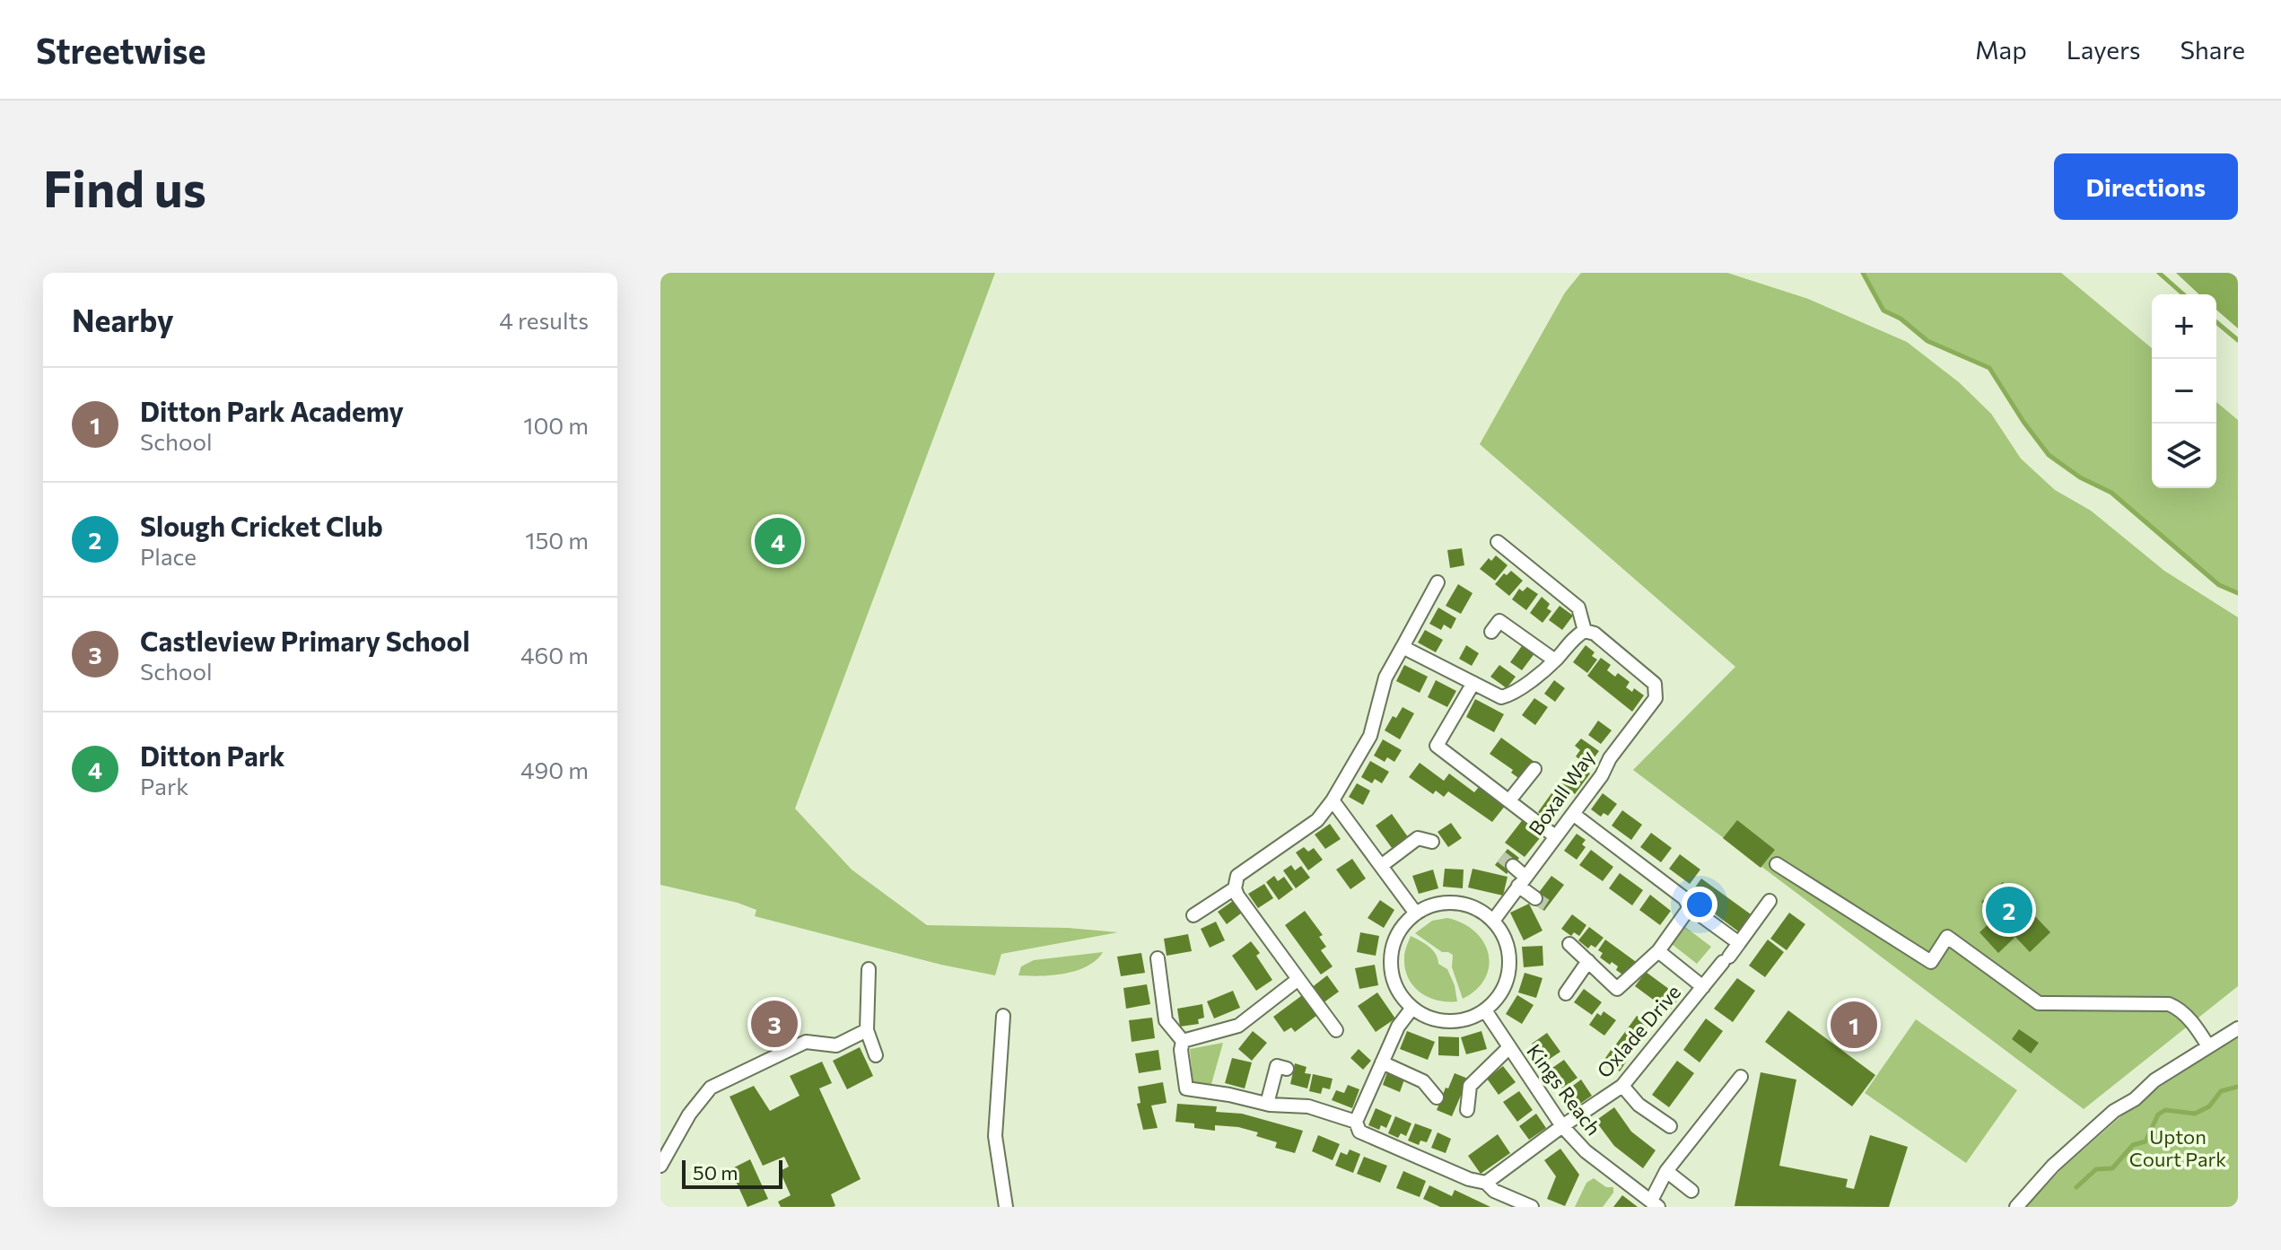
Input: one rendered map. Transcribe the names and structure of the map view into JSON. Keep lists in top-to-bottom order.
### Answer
{
  "streets": {
    "street": ["Boxall Way", "Oxlade Drive", "Kings Reach"]
  },
  "crossings": [
    ["Boxall Way", "Kings Reach"],
    ["Oxlade Drive", "Kings Reach"]
  ],
  "parks": ["Upton Court Park"],
  "scale_bar": "50 m",
  "page": {
    "header": "Streetwise",
    "nav": ["Map", "Layers", "Share"],
    "buttons": "Directions",
    "title": "Find us",
    "heading": ["Nearby", "4 results"],
    "map_buttons": ["+", "−"],
    "list": [
      {
        "mark": "1",
        "name": "Ditton Park Academy",
        "note": "School",
        "value": "100 m"
      },
      {
        "mark": "2",
        "name": "Slough Cricket Club",
        "note": "Place",
        "value": "150 m"
      },
      {
        "mark": "3",
        "name": "Castleview Primary School",
        "note": "School",
        "value": "460 m"
      },
      {
        "mark": "4",
        "name": "Ditton Park",
        "note": "Park",
        "value": "490 m"
      }
    ],
    "pins": [
      "4",
      "2",
      "3",
      "1"
    ],
    "scale": "50 m"
  }
}
